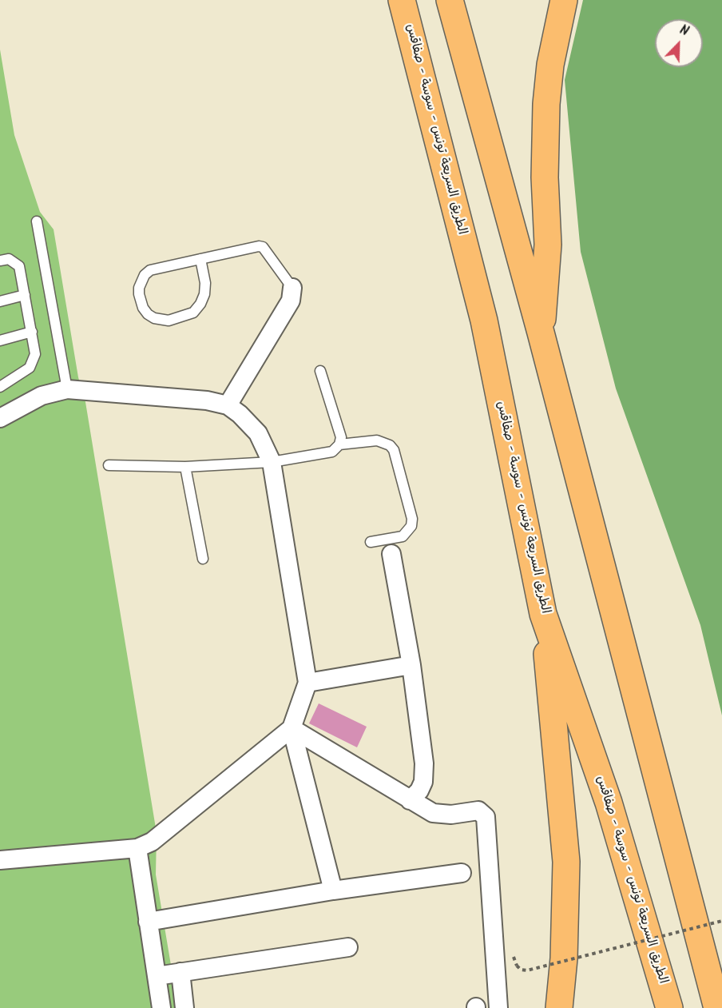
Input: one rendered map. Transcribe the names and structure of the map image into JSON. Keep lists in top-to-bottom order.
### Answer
{
  "streets": {
    "highway": ["الطريق السريعة تونس - سوسة - صفاقس"]
  },
  "north": "top right"
}
